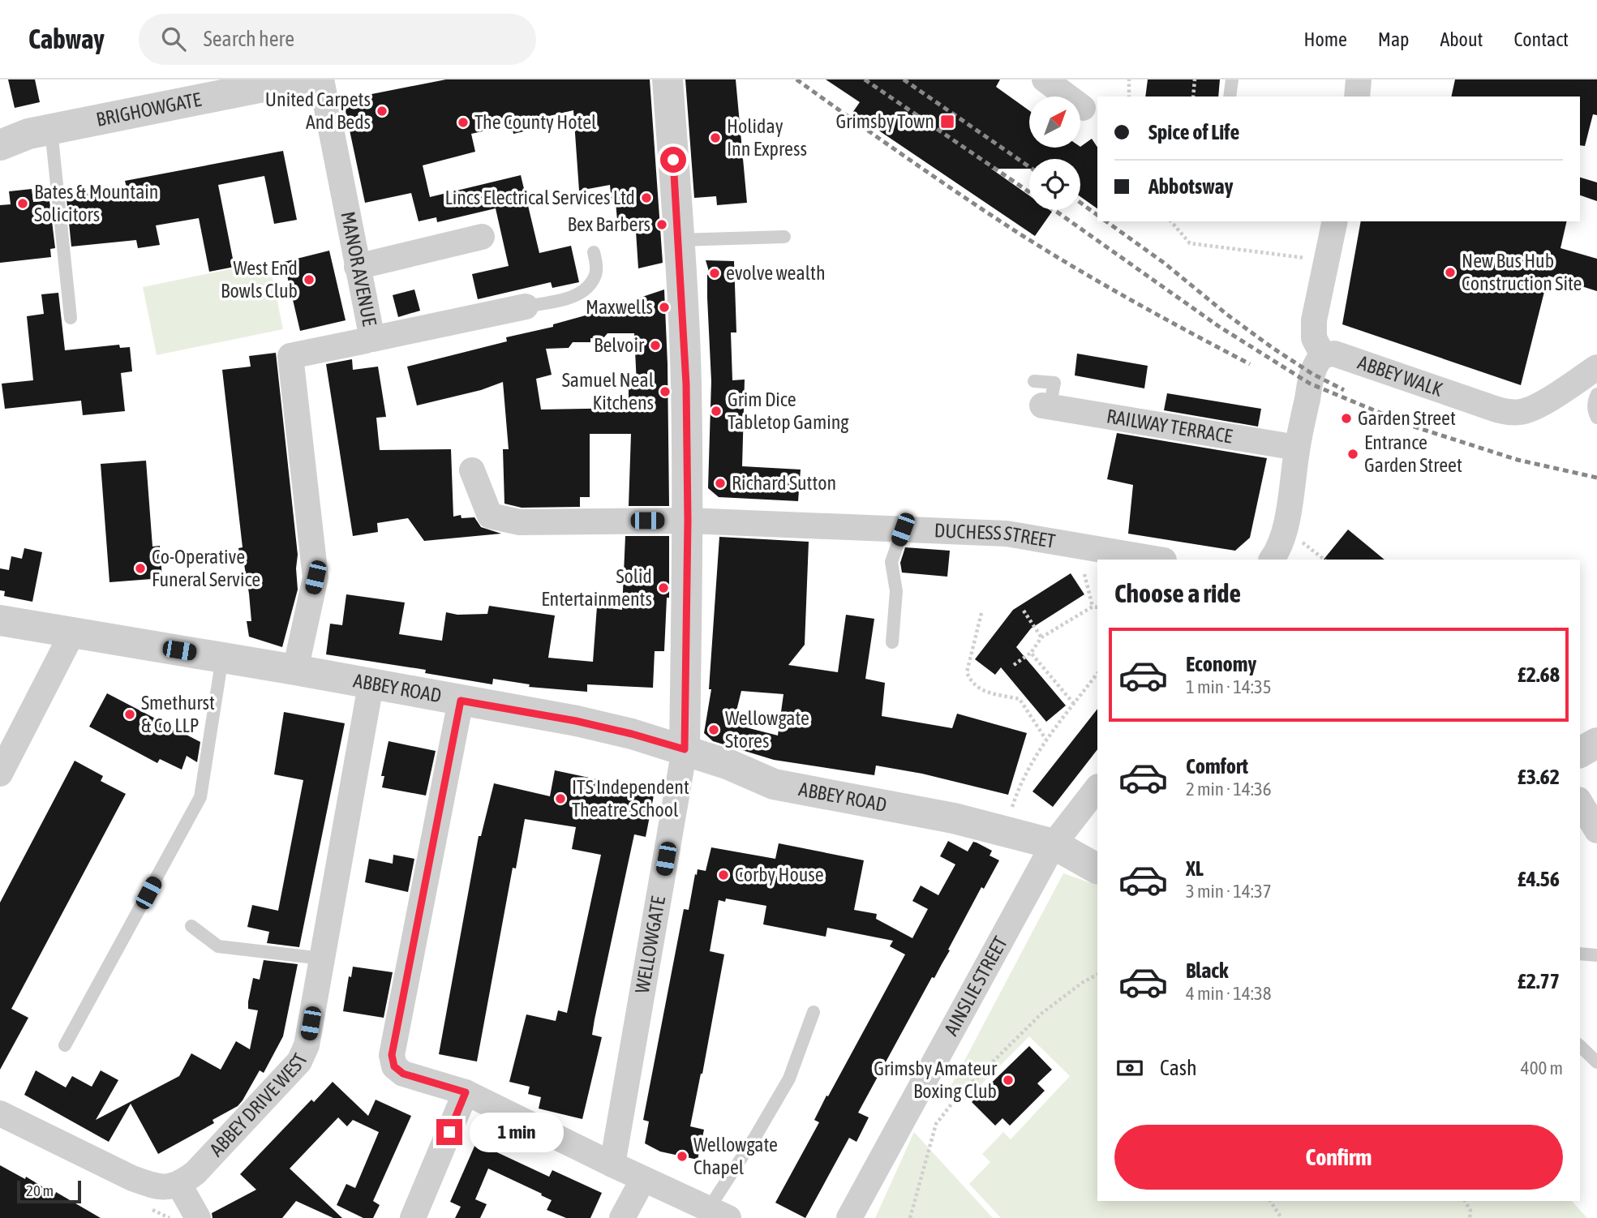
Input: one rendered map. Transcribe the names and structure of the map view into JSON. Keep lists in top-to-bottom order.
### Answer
{
  "streets": {
    "street": [
      "BRIGHOWGATE",
      "MANOR AVENUE",
      "ABBEY WALK",
      "RAILWAY TERRACE",
      "DUCHESS STREET",
      "ABBEY ROAD",
      "WELLOWGATE",
      "AINSLIE STREET",
      "ABBEY DRIVE WEST"
    ]
  },
  "crossings": [
    ["MANOR AVENUE", "ABBEY ROAD"],
    ["DUCHESS STREET", "WELLOWGATE"],
    ["ABBEY ROAD", "WELLOWGATE"],
    ["ABBEY ROAD", "AINSLIE STREET"],
    ["ABBEY ROAD", "ABBEY DRIVE WEST"]
  ],
  "places": {
    "other": [
      "United Carpets And Beds",
      "The County Hotel",
      "Holiday Inn Express",
      "Lincs Electrical Services Ltd",
      "Bates & Mountain Solicitors",
      "Bex Barbers",
      "New Bus Hub Construction Site",
      "evolve wealth",
      "West End Bowls Club",
      "Maxwells",
      "Belvoir",
      "Samuel Neal Kitchens",
      "Grim Dice Tabletop Gaming",
      "Garden Street",
      "Entrance Garden Street",
      "Richard Sutton",
      "Co-Operative Funeral Service",
      "Solid Entertainments",
      "Smethurst & Co LLP",
      "Wellowgate Stores",
      "ITS Independent Theatre School",
      "Corby House",
      "Grimsby Amateur Boxing Club",
      "Wellowgate Chapel"
    ],
    "transit": ["Grimsby Town"]
  },
  "scale_bar": "20 m",
  "north": "top right",
  "page": {
    "header": "Cabway",
    "search": "Search here",
    "nav": [
      "Home",
      "Map",
      "About",
      "Contact"
    ],
    "banner": ["Spice of Life", "Abbotsway"],
    "heading": "Choose a ride",
    "list": [
      {
        "name": "Economy",
        "note": "1 min · 14:35",
        "value": "£2.68"
      },
      {
        "name": "Comfort",
        "note": "2 min · 14:36",
        "value": "£3.62"
      },
      {
        "name": "XL",
        "note": "3 min · 14:37",
        "value": "£4.56"
      },
      {
        "name": "Black",
        "note": "4 min · 14:38",
        "value": "£2.77"
      }
    ],
    "pay": ["Cash", "400 m"],
    "bubble": "1 min",
    "buttons": "Confirm",
    "scale": "20 m"
  }
}
